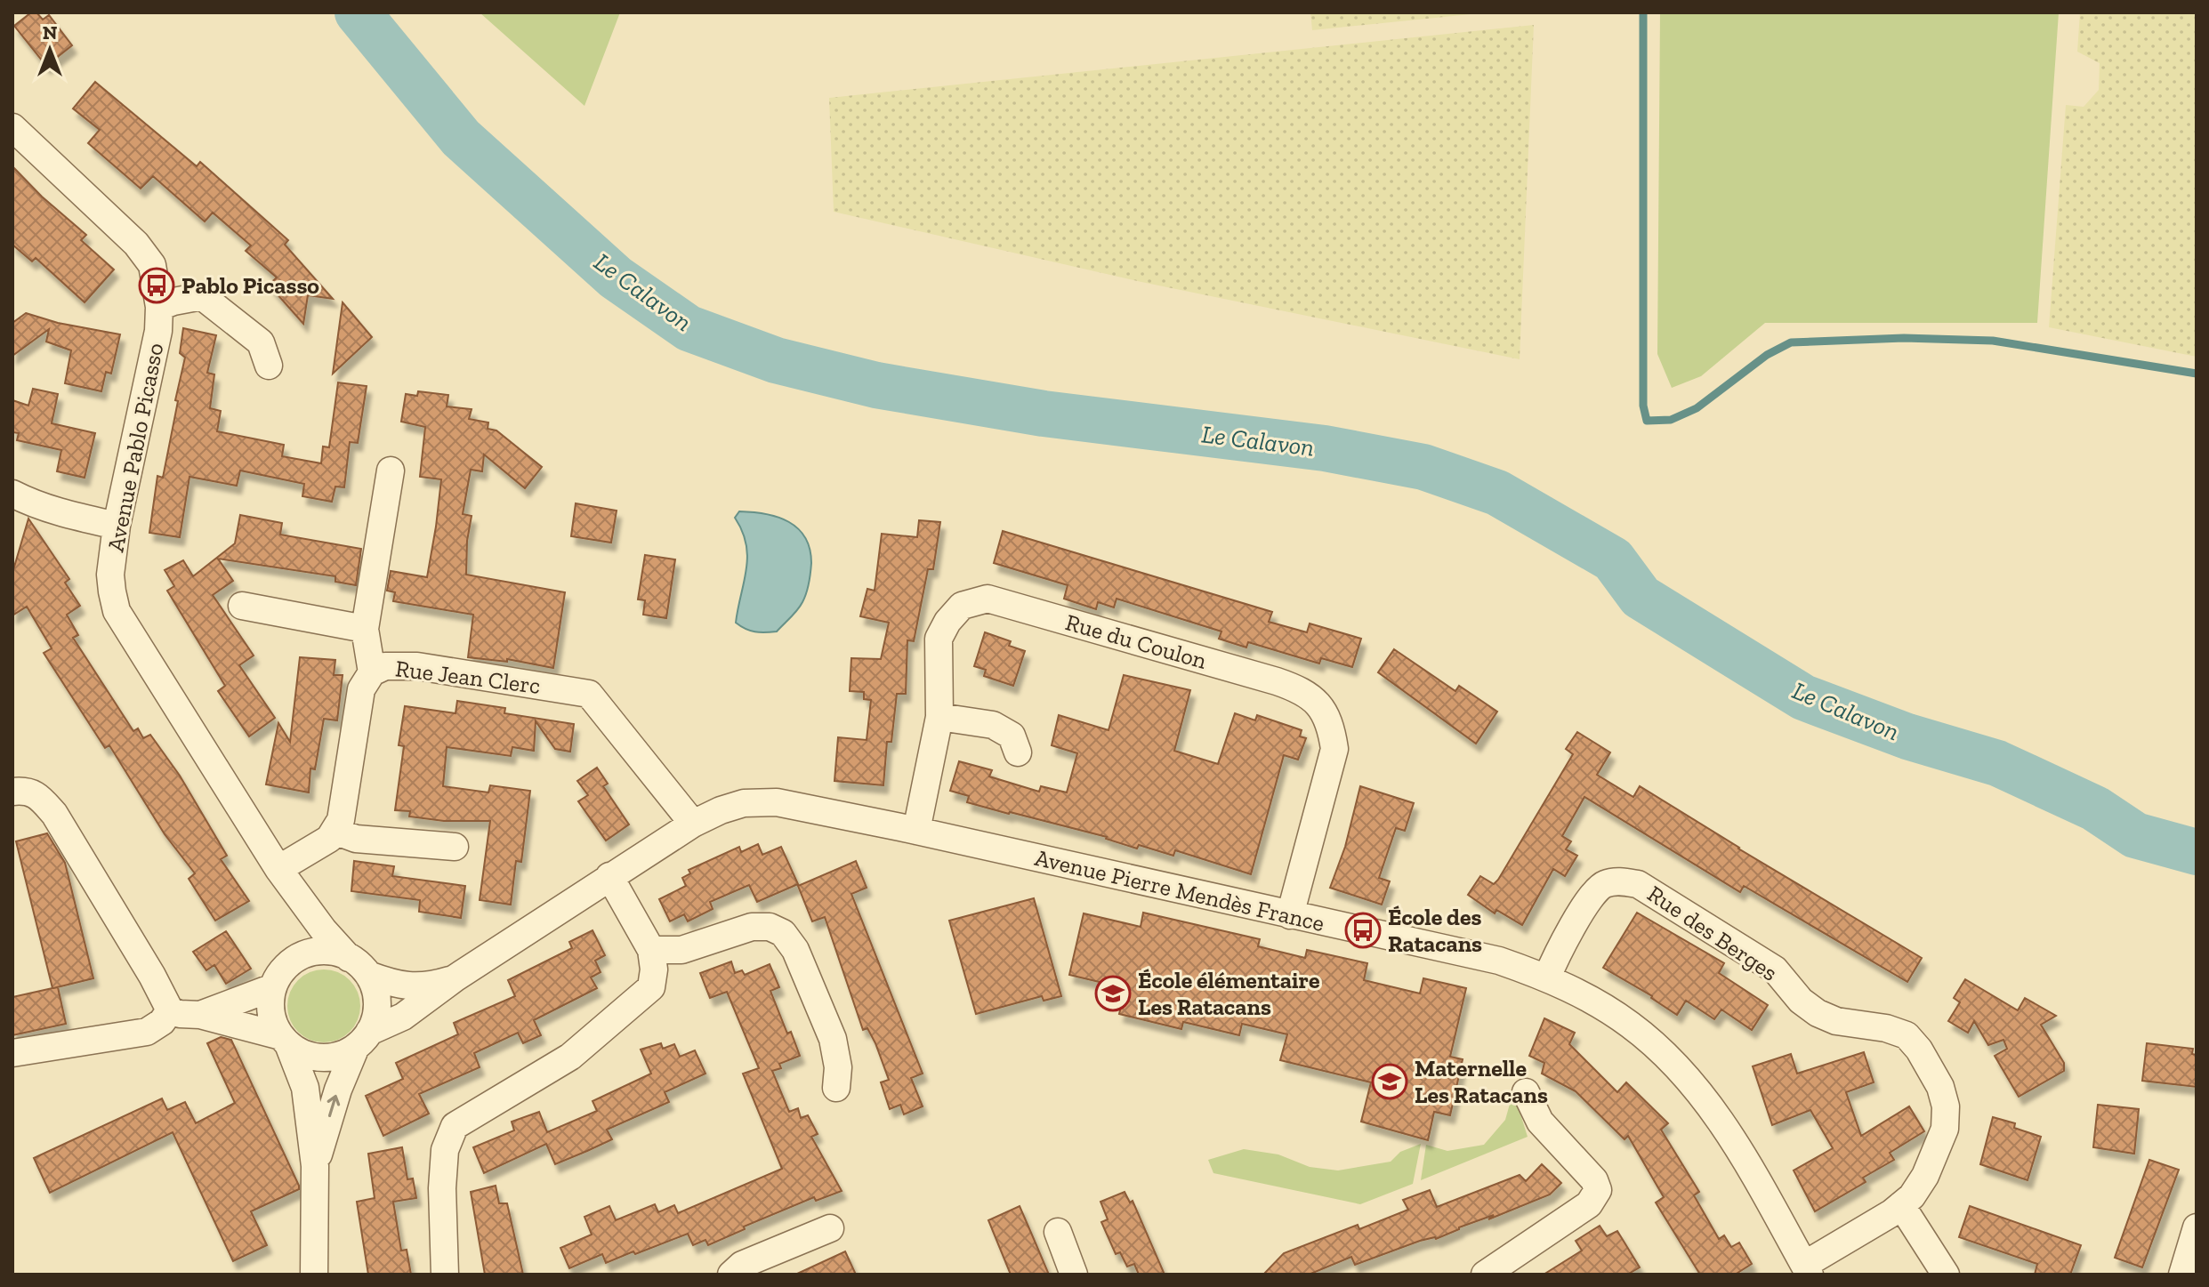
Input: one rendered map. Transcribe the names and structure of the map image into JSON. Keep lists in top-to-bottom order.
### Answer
{
  "streets": {
    "street": [
      "Avenue Pablo Picasso",
      "Rue du Coulon",
      "Rue Jean Clerc",
      "Avenue Pierre Mendès France",
      "Rue des Berges"
    ]
  },
  "crossings": [
    ["Avenue Pablo Picasso", "Avenue Pierre Mendès France"],
    ["Rue du Coulon", "Avenue Pierre Mendès France"],
    ["Rue Jean Clerc", "Avenue Pierre Mendès France"],
    ["Avenue Pierre Mendès France", "Rue des Berges"]
  ],
  "water": ["Le Calavon"],
  "places": {
    "bus stop": ["Pablo Picasso", "École des Ratacans"],
    "school or university": ["École élémentaire Les Ratacans", "Maternelle Les Ratacans"]
  },
  "north": "top"
}
